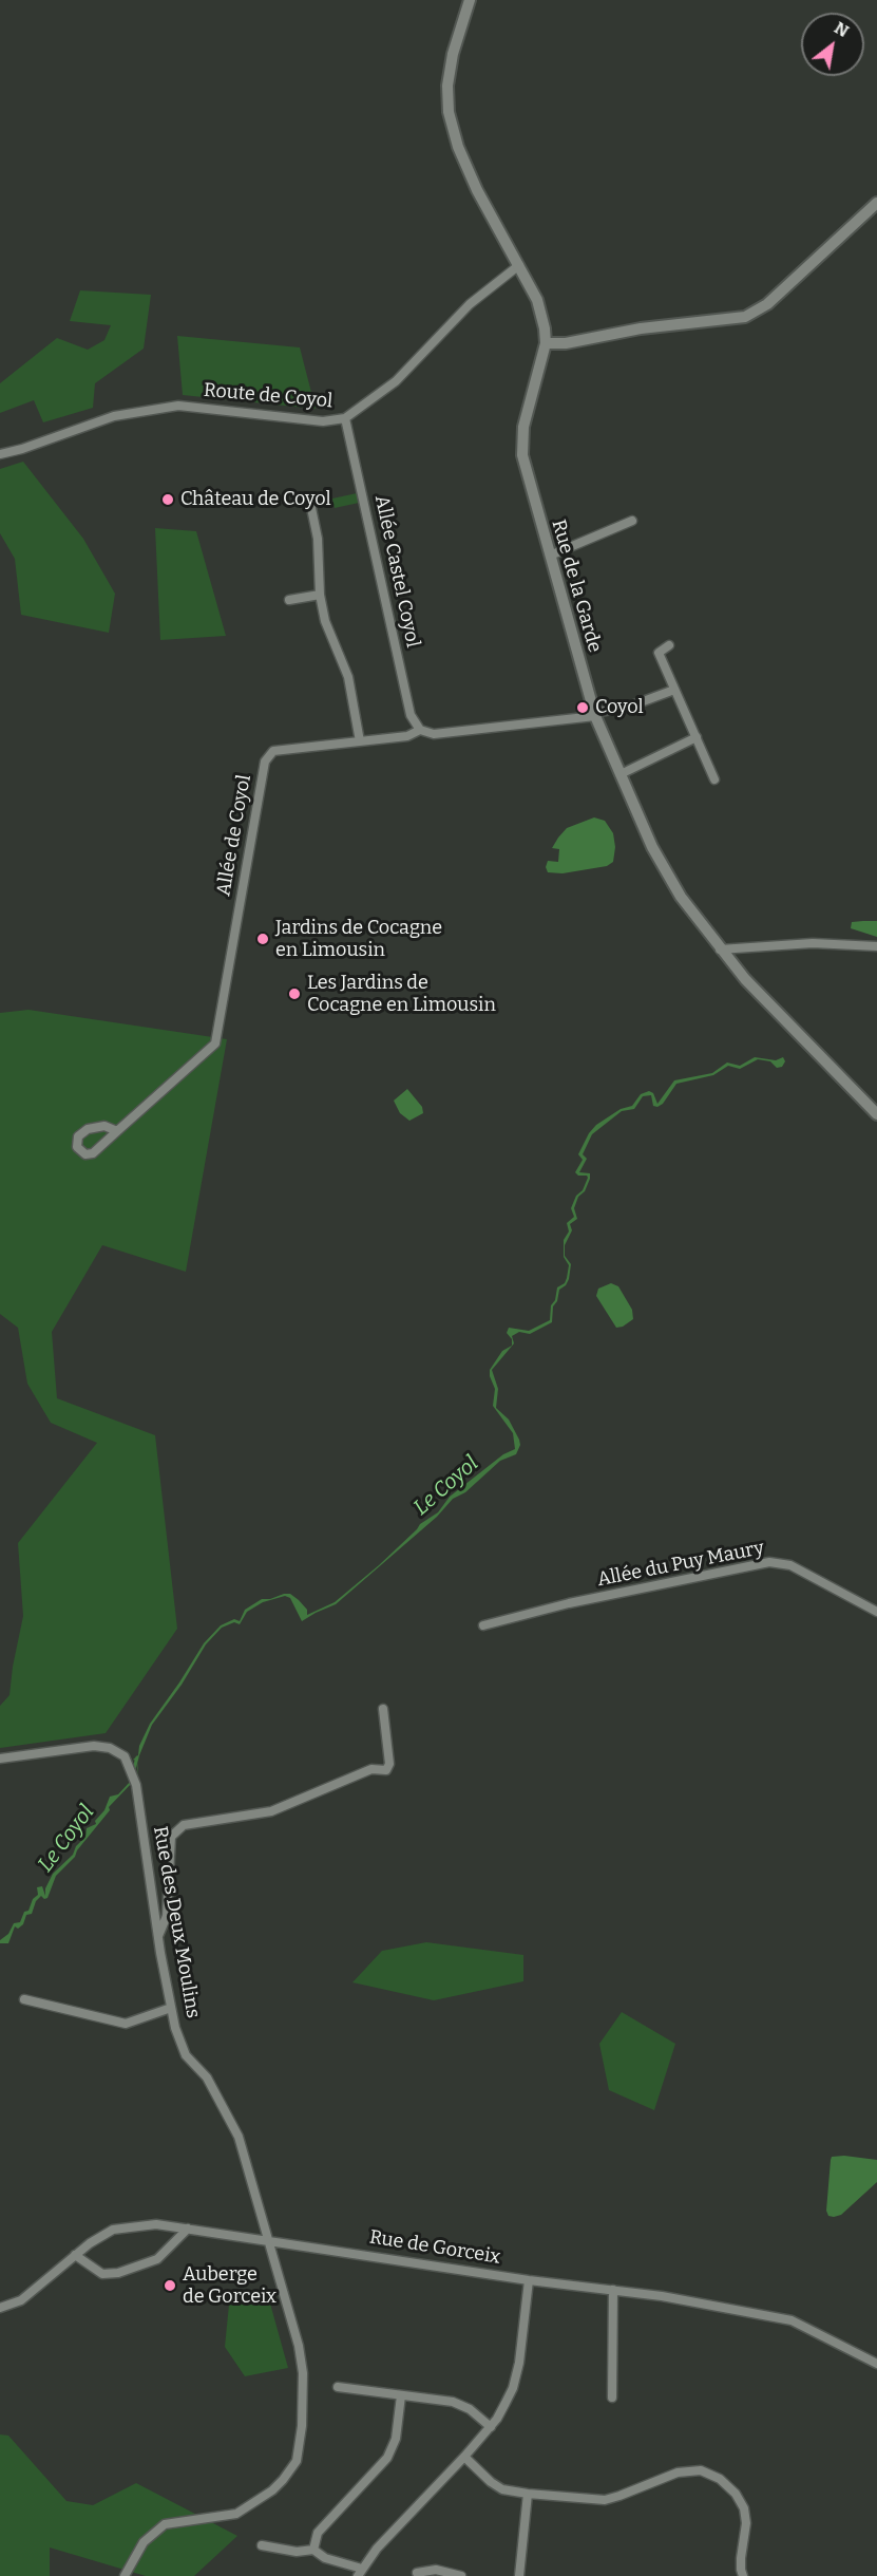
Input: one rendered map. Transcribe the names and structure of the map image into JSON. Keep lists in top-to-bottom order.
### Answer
{
  "streets": {
    "main road": ["Rue de la Garde"],
    "street": [
      "Route de Coyol",
      "Allée Castel Coyol",
      "Allée de Coyol",
      "Allée du Puy Maury",
      "Rue des Deux Moulins",
      "Rue de Gorceix"
    ]
  },
  "crossings": [
    ["Route de Coyol", "Allée Castel Coyol"],
    ["Route de Coyol", "Rue de la Garde"],
    ["Allée Castel Coyol", "Allée de Coyol"],
    ["Rue de la Garde", "Allée de Coyol"],
    ["Rue des Deux Moulins", "Rue de Gorceix"]
  ],
  "water": ["Le Coyol"],
  "places": [
    "Château de Coyol",
    "Coyol",
    "Jardins de Cocagne en Limousin",
    "Les Jardins de Cocagne en Limousin",
    "Auberge de Gorceix"
  ],
  "north": "top right"
}
